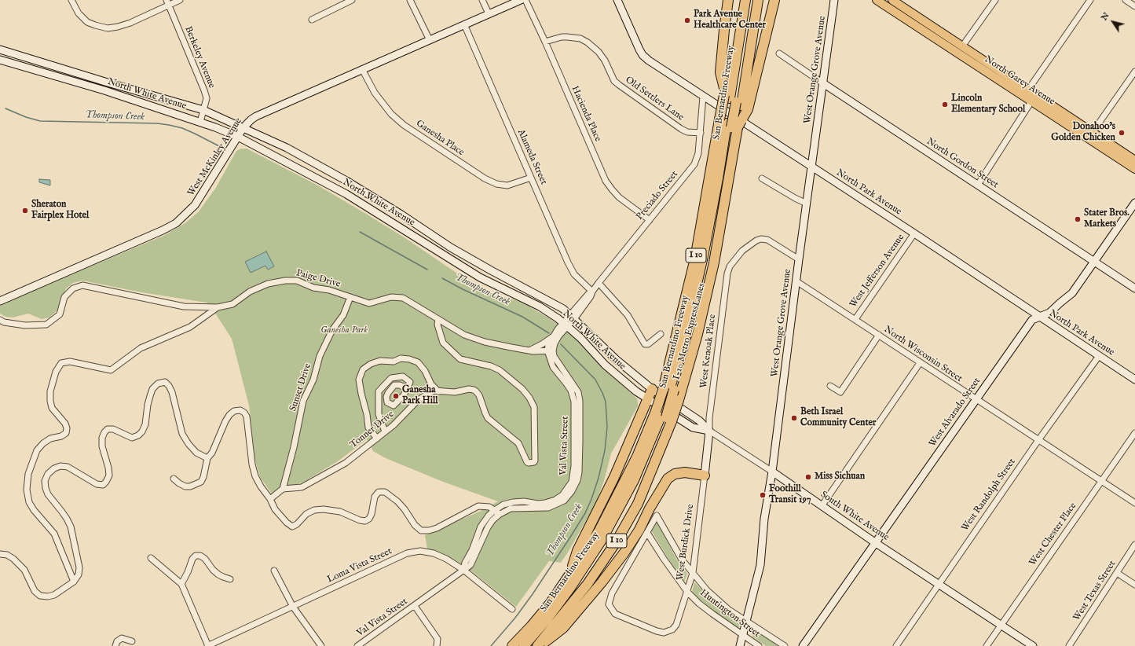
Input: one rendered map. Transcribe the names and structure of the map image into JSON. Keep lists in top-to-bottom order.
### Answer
{
  "streets": {
    "highway": ["San Bernardino Freeway", "I 10", "I-10 Metro ExpressLanes"],
    "main road": ["North Garey Avenue"],
    "street": [
      "Berkeley Avenue",
      "West Orange Grove Avenue",
      "North White Avenue",
      "Old Settlers Lane",
      "Hacienda Place",
      "Ganesha Place",
      "West McKinley Avenue",
      "Alameda Street",
      "North Gordon Street",
      "North Park Avenue",
      "Preciado Street",
      "West Jefferson Avenue",
      "Paige Drive",
      "West Kenoak Place",
      "North Wisconsin Street",
      "Sunset Drive",
      "West Alvarado Street",
      "Tonner Drive",
      "Val Vista Street",
      "West Randolph Street",
      "South White Avenue",
      "West Chester Place",
      "West Burdick Drive",
      "Loma Vista Street",
      "West Texas Street",
      "Huntington Street"
    ]
  },
  "crossings": [
    ["Berkeley Avenue", "North White Avenue"],
    ["West Orange Grove Avenue", "North Gordon Street"],
    ["West Orange Grove Avenue", "North Park Avenue"],
    ["West Orange Grove Avenue", "West Kenoak Place"],
    ["West Orange Grove Avenue", "North Wisconsin Street"],
    ["West Orange Grove Avenue", "South White Avenue"],
    ["West Orange Grove Avenue", "Huntington Street"],
    ["San Bernardino Freeway", "I-10 Metro ExpressLanes"],
    ["North White Avenue", "West McKinley Avenue"],
    ["North White Avenue", "Preciado Street"],
    ["North White Avenue", "West Kenoak Place"],
    ["North White Avenue", "South White Avenue"],
    ["North White Avenue", "West Burdick Drive"],
    ["Old Settlers Lane", "Hacienda Place"],
    ["Old Settlers Lane", "Preciado Street"],
    ["Hacienda Place", "Preciado Street"],
    ["Ganesha Place", "West McKinley Avenue"],
    ["Ganesha Place", "Alameda Street"],
    ["West McKinley Avenue", "Alameda Street"],
    ["Alameda Street", "Preciado Street"],
    ["North Gordon Street", "West Alvarado Street"],
    ["North Park Avenue", "Preciado Street"],
    ["North Park Avenue", "West Jefferson Avenue"],
    ["North Park Avenue", "West Alvarado Street"],
    ["North Park Avenue", "West Randolph Street"],
    ["West Jefferson Avenue", "North Wisconsin Street"],
    ["Paige Drive", "Sunset Drive"],
    ["Paige Drive", "Tonner Drive"],
    ["Paige Drive", "Val Vista Street"],
    ["West Kenoak Place", "South White Avenue"],
    ["West Kenoak Place", "West Burdick Drive"],
    ["North Wisconsin Street", "West Alvarado Street"],
    ["North Wisconsin Street", "West Randolph Street"],
    ["North Wisconsin Street", "West Chester Place"],
    ["Sunset Drive", "Tonner Drive"],
    ["West Alvarado Street", "South White Avenue"],
    ["Val Vista Street", "Loma Vista Street"],
    ["West Randolph Street", "South White Avenue"],
    ["South White Avenue", "West Chester Place"],
    ["South White Avenue", "West Burdick Drive"],
    ["West Burdick Drive", "Huntington Street"]
  ],
  "water": ["Thompson Creek"],
  "parks": ["Ganesha Park"],
  "places": [
    "Park Avenue Healthcare Center",
    "Lincoln Elementary School",
    "Donahoo’s Golden Chicken",
    "Sheraton Fairplex Hotel",
    "Stater Bros. Markets",
    "Ganesha Park Hill",
    "Beth Israel Community Center",
    "Miss Sichuan",
    "Foothill Transit 197"
  ],
  "north": "top left"
}
